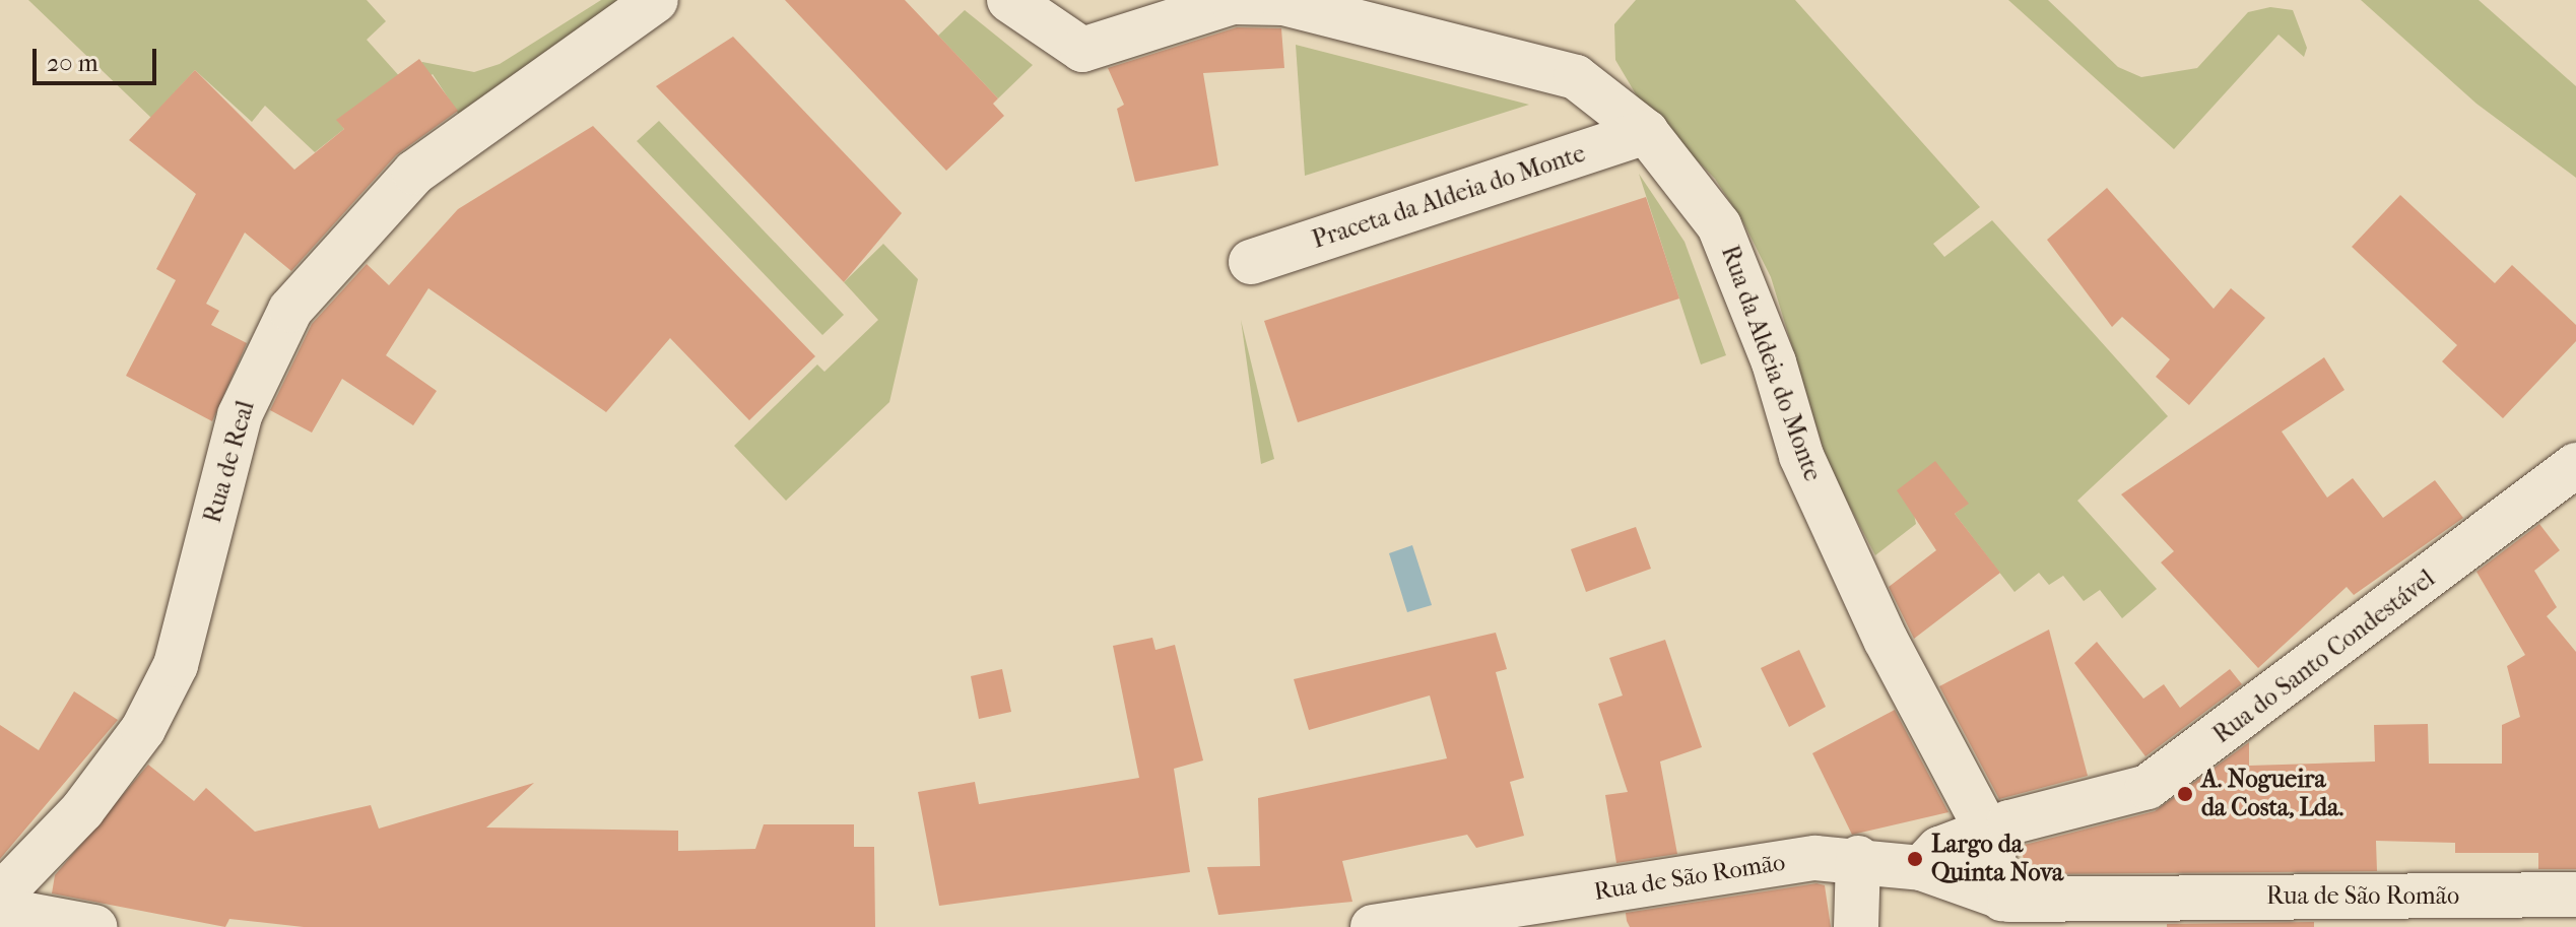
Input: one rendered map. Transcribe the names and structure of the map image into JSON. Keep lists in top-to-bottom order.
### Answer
{
  "streets": {
    "street": [
      "Praceta da Aldeia do Monte",
      "Rua da Aldeia do Monte",
      "Rua de Real",
      "Rua do Santo Condestável",
      "Rua de São Romão"
    ]
  },
  "crossings": [
    ["Praceta da Aldeia do Monte", "Rua da Aldeia do Monte"],
    ["Rua da Aldeia do Monte", "Rua do Santo Condestável"],
    ["Rua do Santo Condestável", "Rua de São Romão"]
  ],
  "places": ["A. Nogueira da Costa, Lda.", "Largo da Quinta Nova"],
  "scale_bar": "20 m"
}
